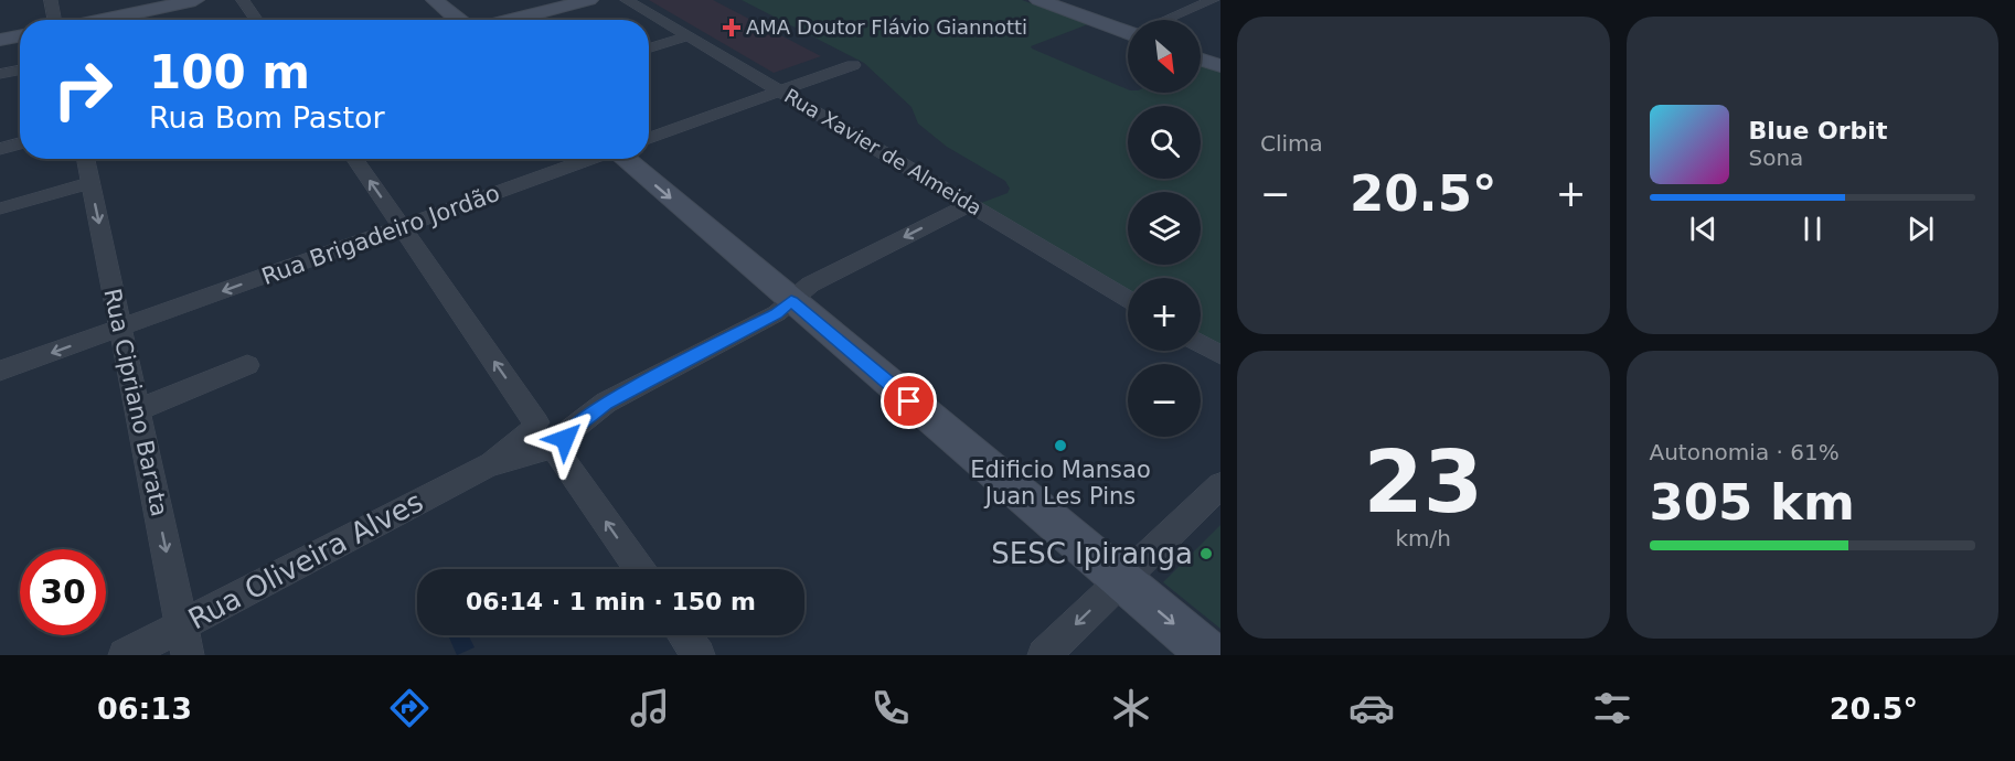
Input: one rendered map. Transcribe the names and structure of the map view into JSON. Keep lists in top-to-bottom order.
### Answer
{
  "streets": {
    "street": [
      "Rua Xavier de Almeida",
      "Rua Brigadeiro Jordão",
      "Rua Cipriano Barata",
      "Rua Oliveira Alves"
    ]
  },
  "crossings": [
    ["Rua Xavier de Almeida", "Rua Oliveira Alves"],
    ["Rua Brigadeiro Jordão", "Rua Cipriano Barata"],
    ["Rua Cipriano Barata", "Rua Oliveira Alves"]
  ],
  "one_way": ["Rua Cipriano Barata"],
  "places": {
    "health": ["AMA Doutor Flávio Giannotti"],
    "other": ["Edificio Mansao Juan Les Pins", "SESC Ipiranga"]
  },
  "north": "bottom right",
  "page": {
    "tile": [
      "Clima",
      ["23", "km/h"],
      ["Autonomia · 61%", "305 km"]
    ],
    "map_buttons": ["+", "−"],
    "turn": ["100 m", "Rua Bom Pastor"],
    "song": ["Blue Orbit", "Sona"],
    "heat": ["−", "20.5°", "+"],
    "limit": "30",
    "trip": "06:14 · 1 min · 150 m",
    "tabs": ["06:13", "20.5°"]
  }
}
